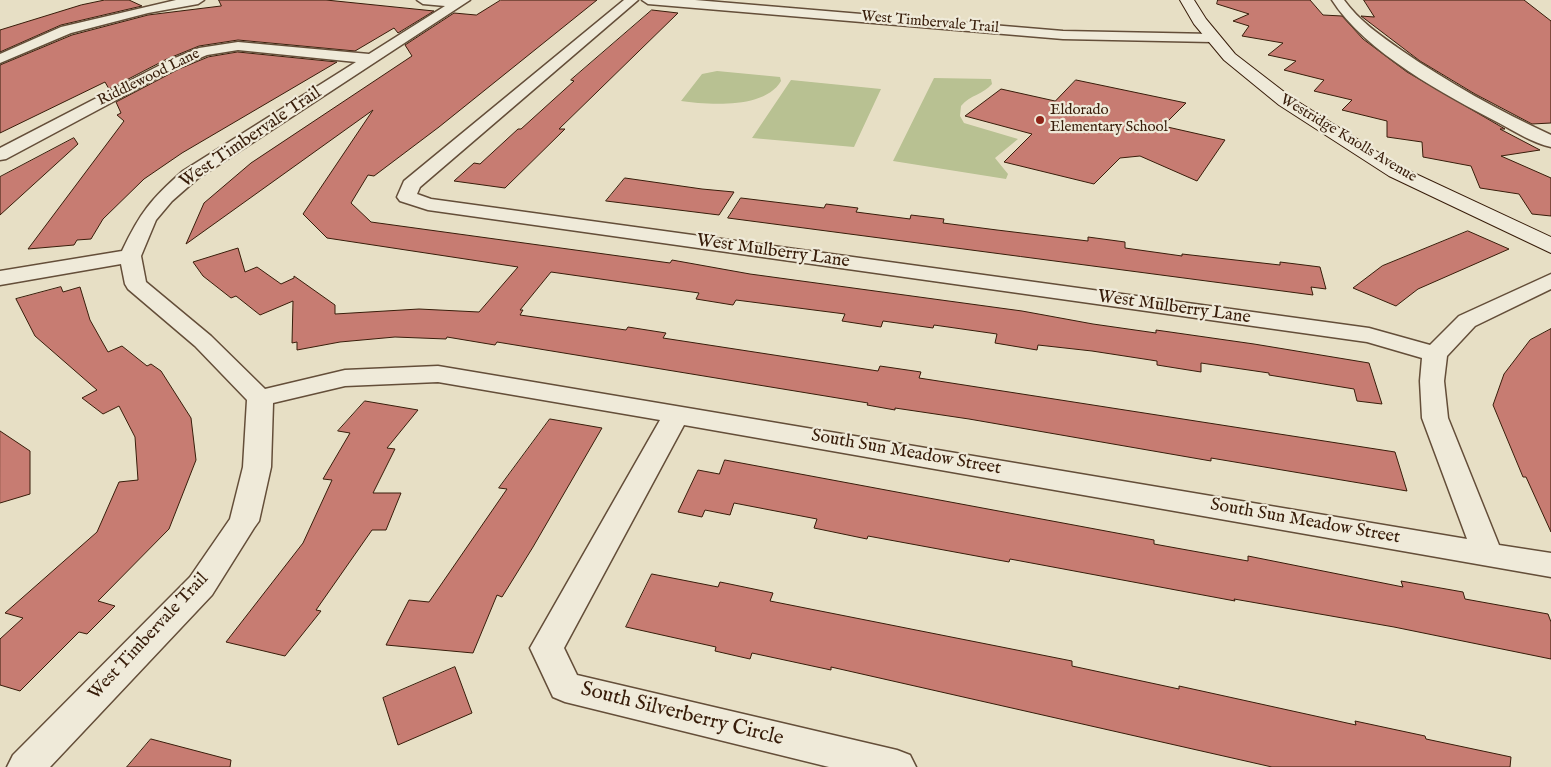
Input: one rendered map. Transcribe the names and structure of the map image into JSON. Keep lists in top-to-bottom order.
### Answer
{
  "streets": {
    "street": [
      "West Timbervale Trail",
      "Riddlewood Lane",
      "Westridge Knolls Avenue",
      "West Mulberry Lane",
      "South Sun Meadow Street",
      "South Silverberry Circle"
    ]
  },
  "crossings": [
    ["West Timbervale Trail", "Riddlewood Lane"],
    ["West Timbervale Trail", "Westridge Knolls Avenue"],
    ["West Timbervale Trail", "South Sun Meadow Street"],
    ["South Sun Meadow Street", "South Silverberry Circle"]
  ],
  "places": ["Eldorado Elementary School"]
}
